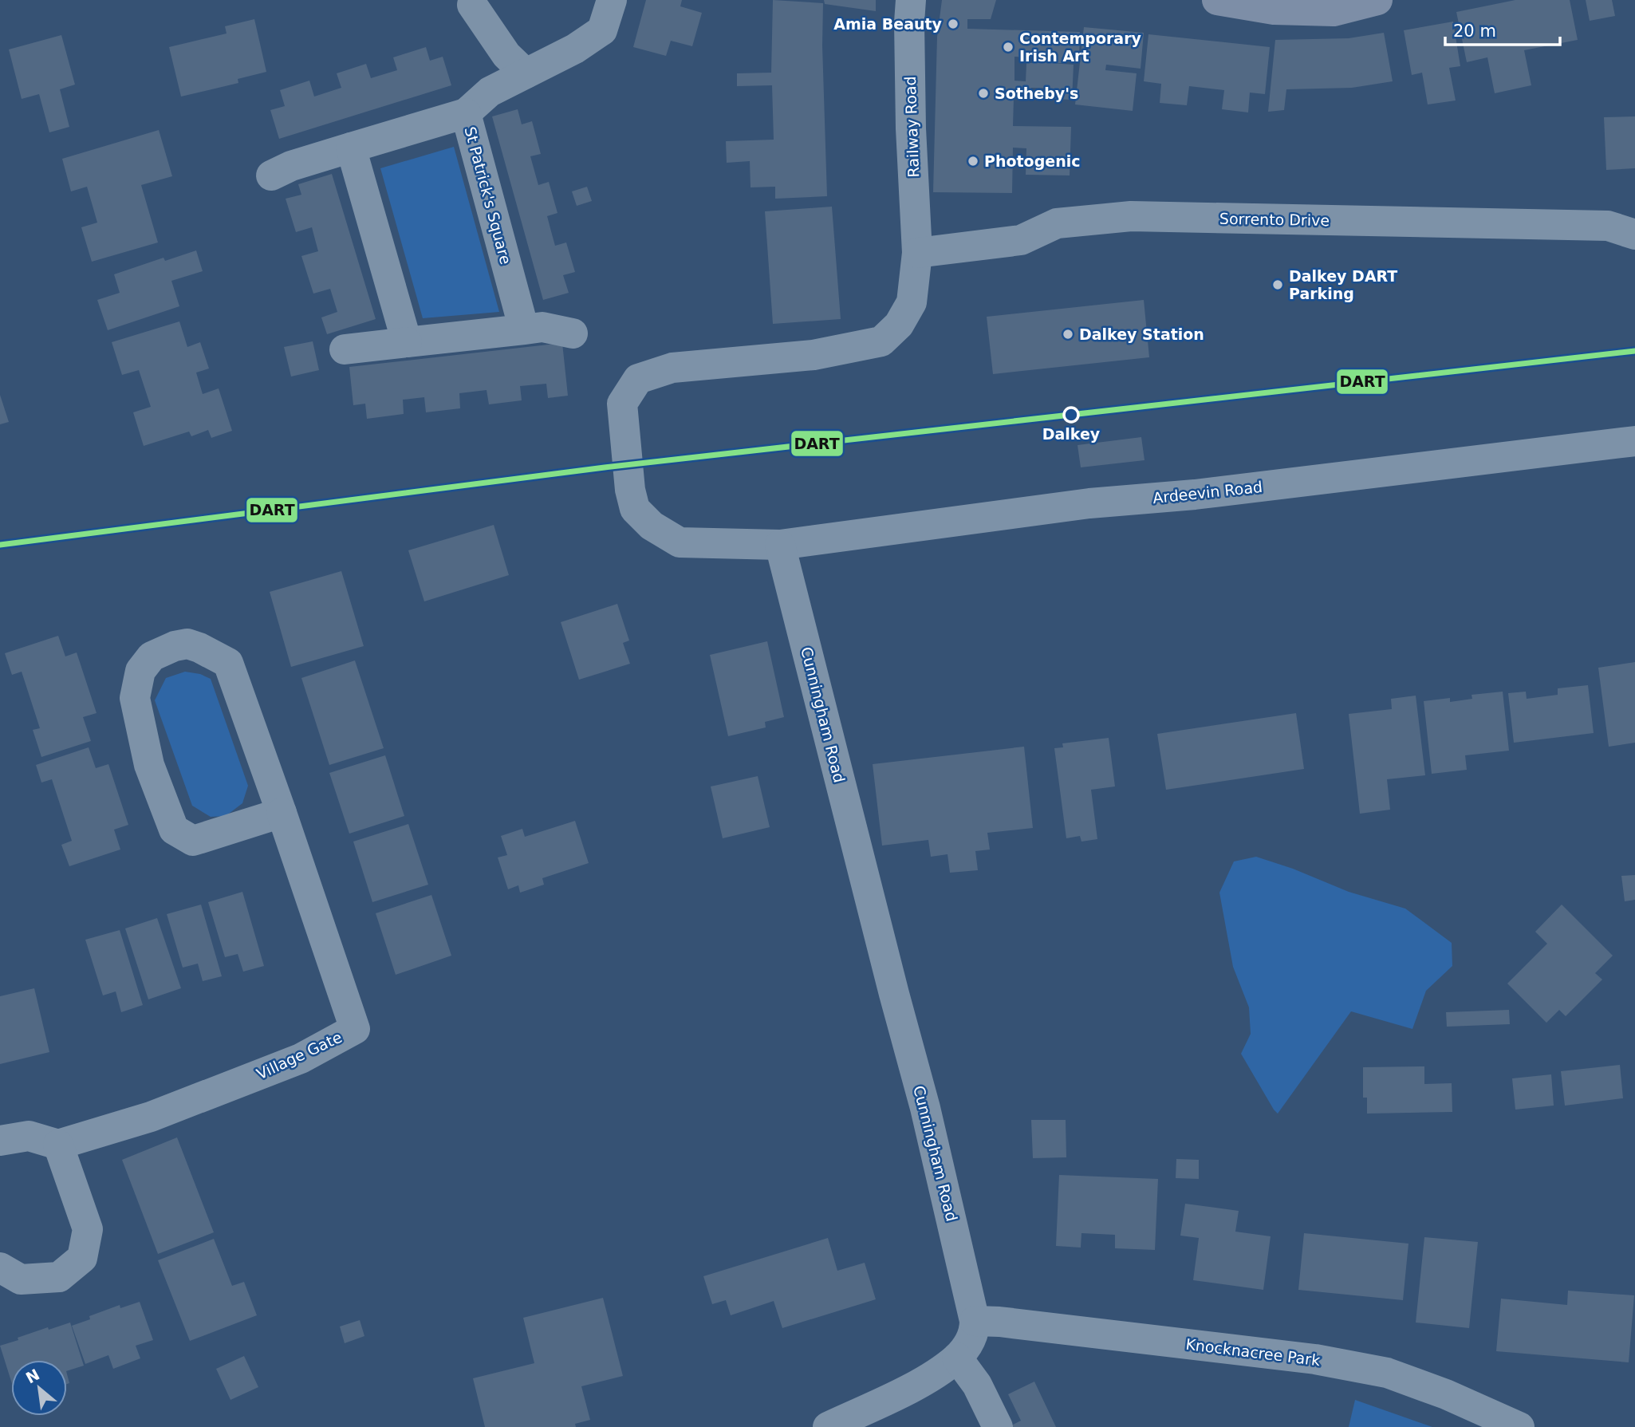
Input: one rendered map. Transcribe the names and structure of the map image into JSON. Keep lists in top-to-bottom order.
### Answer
{
  "streets": {
    "street": [
      "Railway Road",
      "St Patrick's Square",
      "Sorrento Drive",
      "Ardeevin Road",
      "Cunningham Road",
      "Village Gate",
      "Knocknacree Park"
    ]
  },
  "crossings": [
    ["Railway Road", "Sorrento Drive"],
    ["Ardeevin Road", "Cunningham Road"],
    ["Cunningham Road", "Knocknacree Park"]
  ],
  "places": [
    "Amia Beauty",
    "Contemporary Irish Art",
    "Sotheby's",
    "Photogenic",
    "Dalkey DART Parking",
    "Dalkey Station",
    "Dalkey"
  ],
  "lines": ["rail line DART"],
  "scale_bar": "20 m",
  "north": "top left"
}
